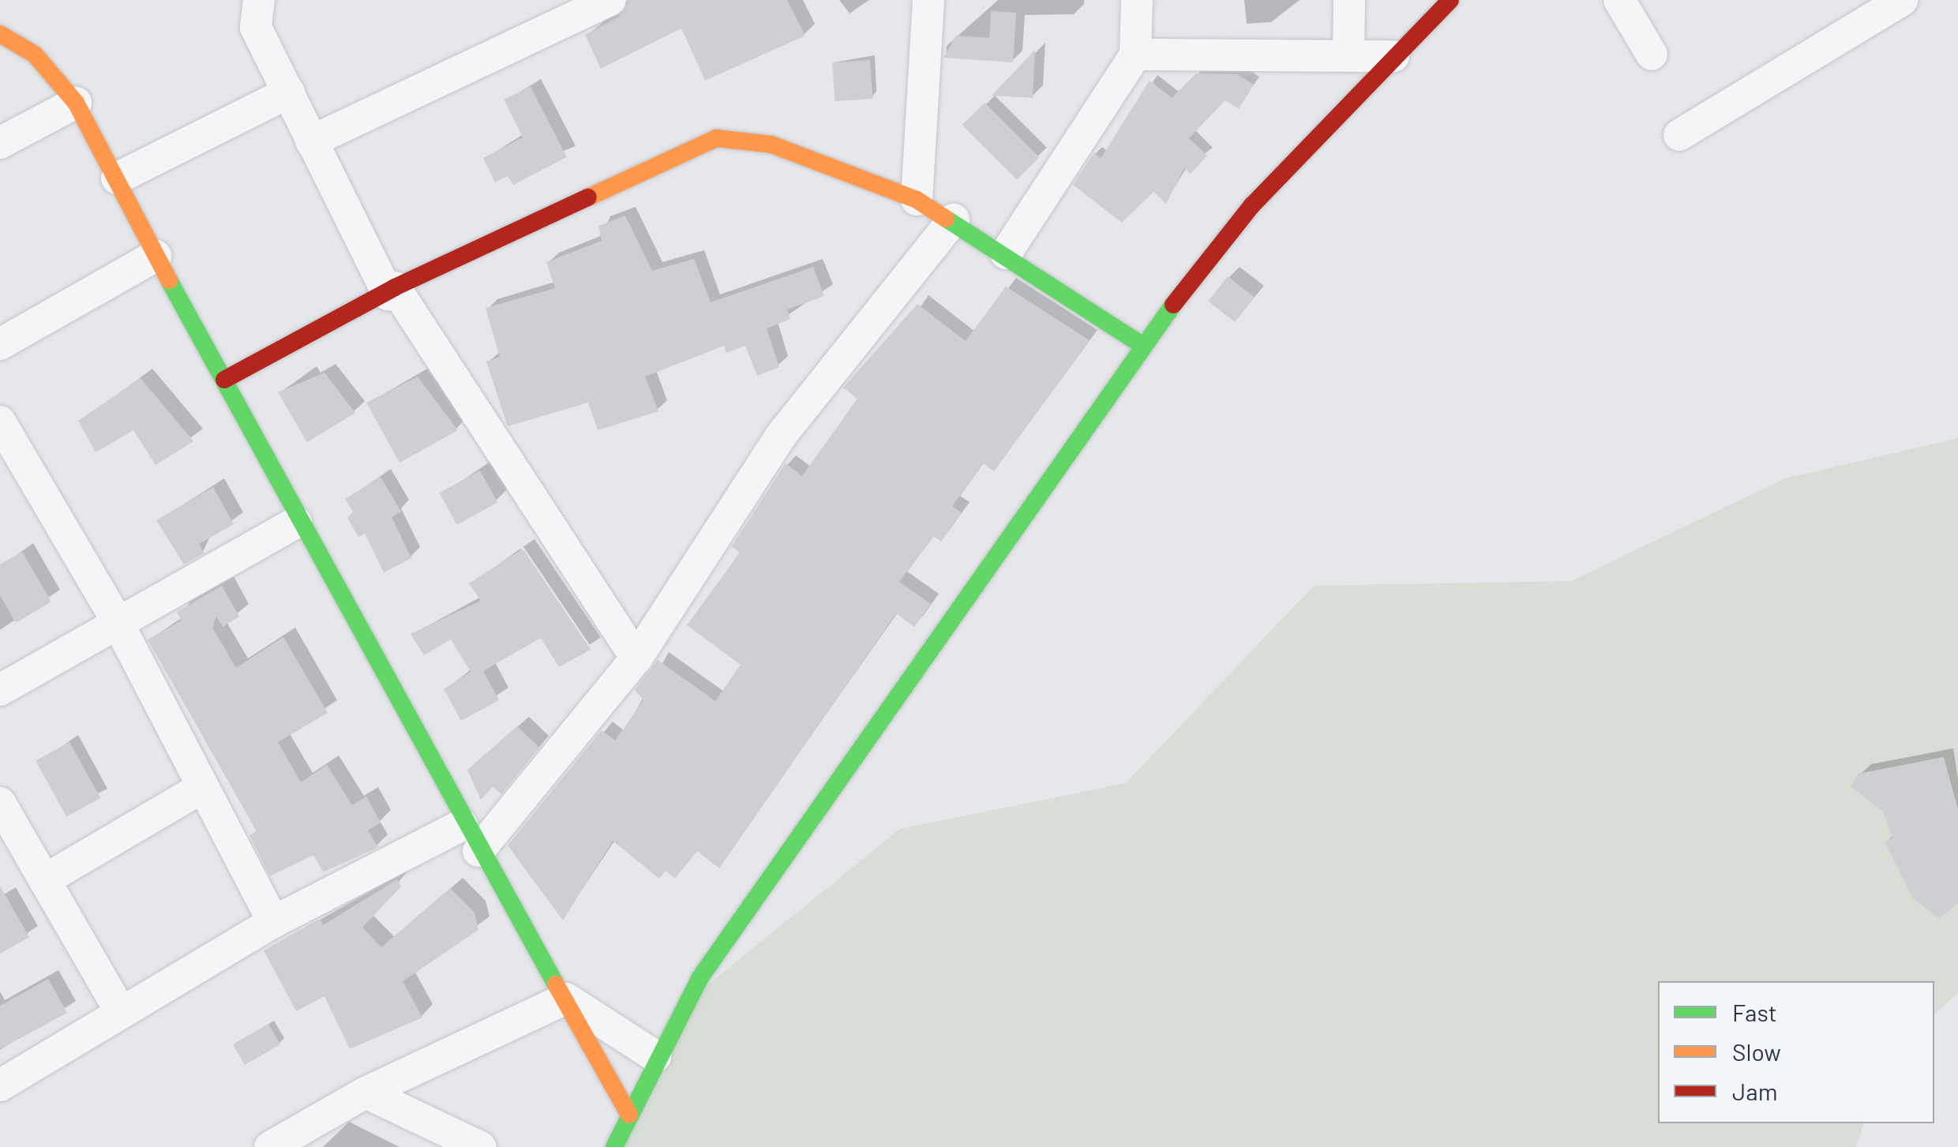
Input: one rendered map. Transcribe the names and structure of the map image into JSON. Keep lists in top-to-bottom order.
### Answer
{
  "legend": ["Fast", "Slow", "Jam"]
}
